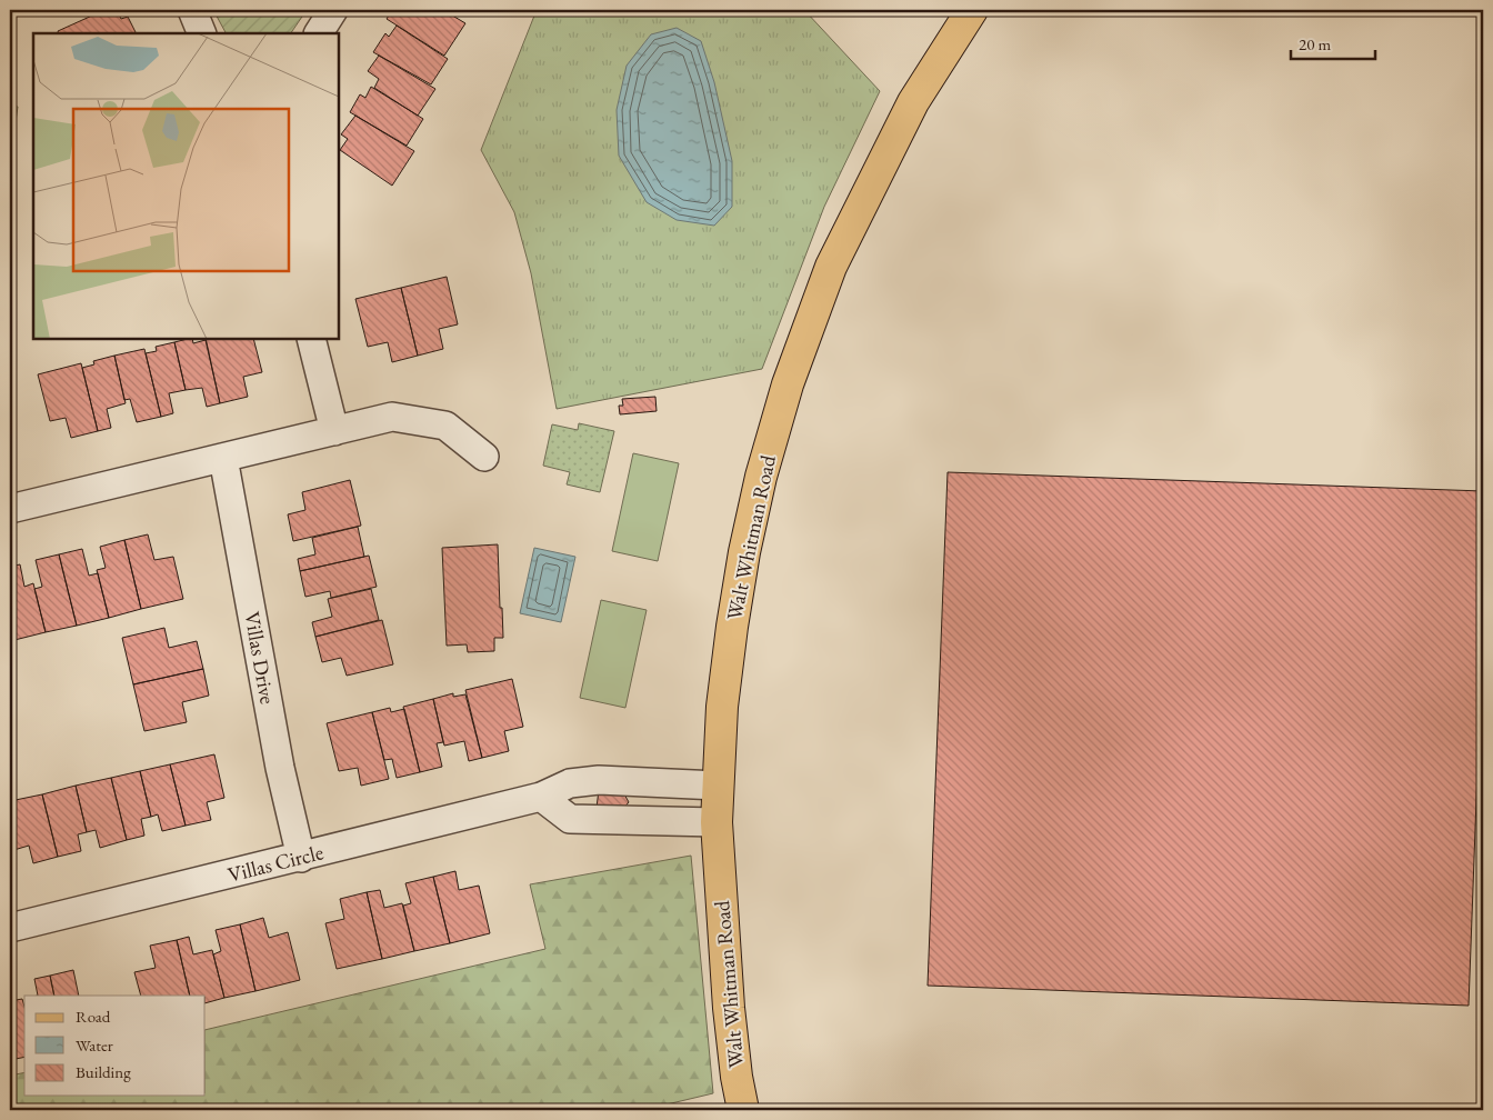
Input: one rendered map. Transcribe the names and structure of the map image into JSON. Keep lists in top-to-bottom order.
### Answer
{
  "streets": {
    "main road": ["Walt Whitman Road"],
    "street": ["Villas Drive", "Villas Circle"]
  },
  "crossings": [
    ["Walt Whitman Road", "Villas Circle"],
    ["Villas Drive", "Villas Circle"]
  ],
  "legend": ["Road", "Water", "Building"],
  "scale_bar": "20 m"
}
